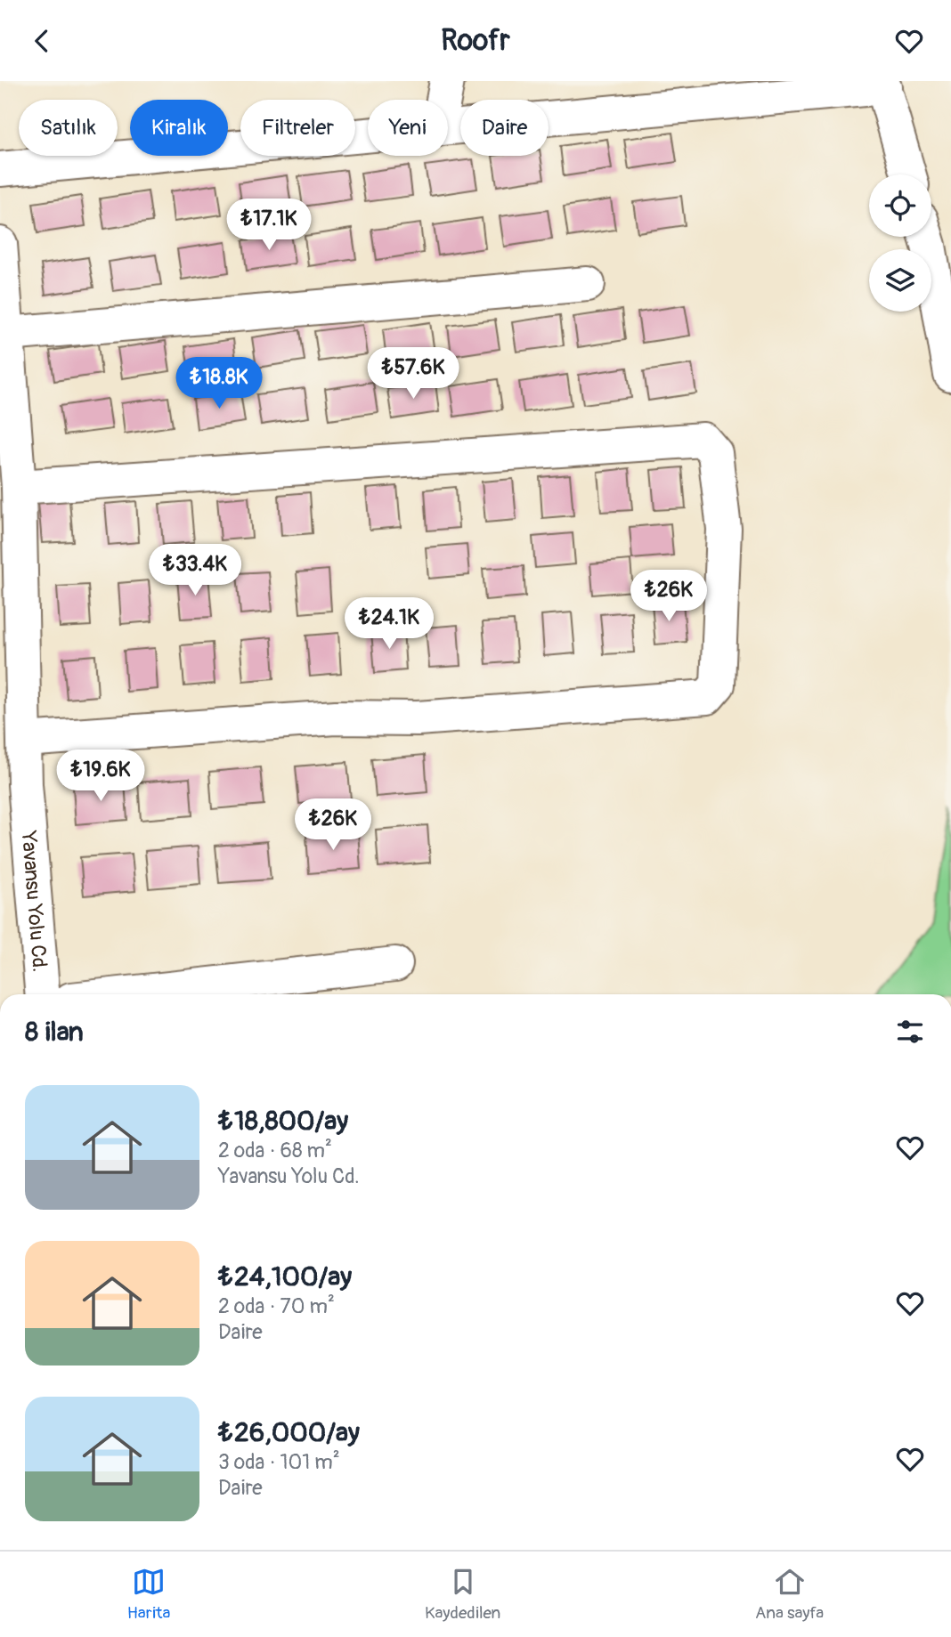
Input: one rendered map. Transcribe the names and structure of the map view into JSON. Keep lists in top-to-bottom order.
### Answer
{
  "streets": {
    "street": ["Yavansu Yolu Cd."]
  },
  "page": {
    "header": "Roofr",
    "chip": [
      "Satılık",
      "Kiralık",
      "Filtreler",
      "Yeni",
      "Daire"
    ],
    "price": [
      "₺17.1K",
      "₺57.6K",
      "₺18.8K",
      "₺33.4K",
      "₺26K",
      "₺24.1K",
      "₺19.6K",
      "₺26K"
    ],
    "heading": "8 ilan",
    "list": [
      {
        "name": "₺18,800/ay",
        "note": "2 oda · 68 m² · Yavansu Yolu Cd."
      },
      {
        "name": "₺24,100/ay",
        "note": "2 oda · 70 m² · Daire"
      },
      {
        "name": "₺26,000/ay",
        "note": "3 oda · 101 m² · Daire"
      }
    ],
    "tabs": ["Harita", "Kaydedilen", "Ana sayfa"]
  }
}
